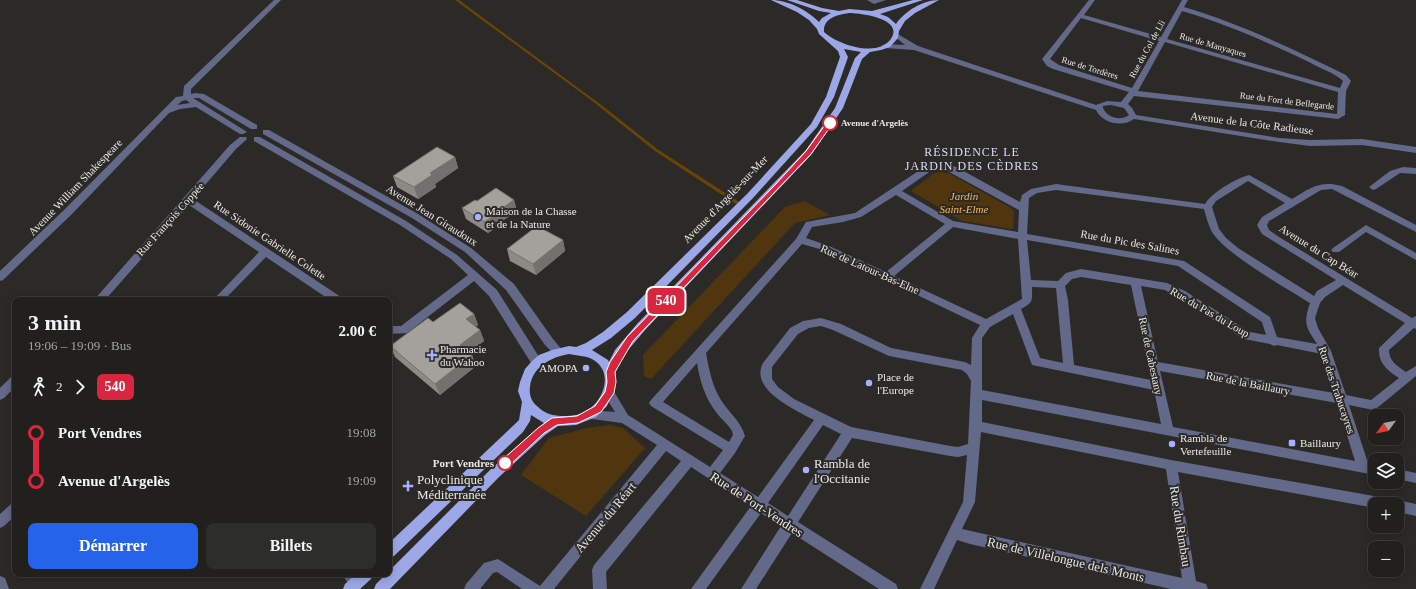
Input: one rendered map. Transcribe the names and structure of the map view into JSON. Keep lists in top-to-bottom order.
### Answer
{
  "streets": {
    "main road": ["Avenue d'Argelès-sur-Mer"],
    "street": [
      "Rue de Manyaques",
      "Rue du Col de Lli",
      "Rue de Tordères",
      "Rue du Fort de Bellegarde",
      "Avenue de la Côte Radieuse",
      "Avenue William Shakespeare",
      "Avenue Jean Giraudoux",
      "Rue François Coppée",
      "Rue Sidonie Gabrielle Colette",
      "Rue du Pic des Salines",
      "Avenue du Cap Béar",
      "Rue de Latour-Bas-Elne",
      "Rue du Pas du Loup",
      "Rue de Cabestany",
      "Rue de la Baillaury",
      "Rue des Trabucayres",
      "Rue de Port-Vendres",
      "Avenue du Réart",
      "Rue du Rimbau",
      "Rue de Villelongue dels Monts"
    ]
  },
  "crossings": [
    ["Rue de Manyaques", "Rue du Col de Lli"],
    ["Rue de Manyaques", "Rue de Tordères"],
    ["Rue de Manyaques", "Rue du Fort de Bellegarde"],
    ["Rue du Col de Lli", "Rue de Tordères"],
    ["Rue du Col de Lli", "Rue du Fort de Bellegarde"],
    ["Rue de Tordères", "Rue du Fort de Bellegarde"],
    ["Avenue d'Argelès-sur-Mer", "Avenue Jean Giraudoux"],
    ["Avenue d'Argelès-sur-Mer", "Rue de Port-Vendres"],
    ["Avenue Jean Giraudoux", "Rue François Coppée"],
    ["Avenue Jean Giraudoux", "Rue de Port-Vendres"],
    ["Rue François Coppée", "Rue Sidonie Gabrielle Colette"],
    ["Rue du Pic des Salines", "Rue du Pas du Loup"],
    ["Rue du Pas du Loup", "Rue de Cabestany"],
    ["Rue du Pas du Loup", "Rue des Trabucayres"],
    ["Rue de Cabestany", "Rue de la Baillaury"],
    ["Rue de la Baillaury", "Rue des Trabucayres"],
    ["Rue de Port-Vendres", "Avenue du Réart"],
    ["Rue du Rimbau", "Rue de Villelongue dels Monts"]
  ],
  "districts": ["RÉSIDENCE LE JARDIN DES CÈDRES"],
  "parks": ["Jardin Saint-Elme"],
  "places": {
    "other": [
      "Avenue d'Argelès",
      "Maison de la Chasse et de la Nature",
      "AMOPA",
      "Place de l'Europe",
      "Rambla de Vertefeuille",
      "Port Vendres",
      "Rambla de l'Occitanie"
    ],
    "health": ["Pharmacie du Wahoo", "Polyclinique Méditerranée"],
    "transit": ["Baillaury"]
  },
  "lines": ["bus line 540"],
  "north": "bottom left",
  "page": {
    "on_map": "540",
    "heading": ["3 min", "19:06 – 19:09 · Bus", "2.00 €"],
    "legs": ["2", "540"],
    "map_buttons": ["+", "−"],
    "list": [
      {
        "name": "Port Vendres",
        "value": "19:08"
      },
      {
        "name": "Avenue d'Argelès",
        "value": "19:09"
      }
    ],
    "buttons": ["Démarrer", "Billets"]
  }
}
